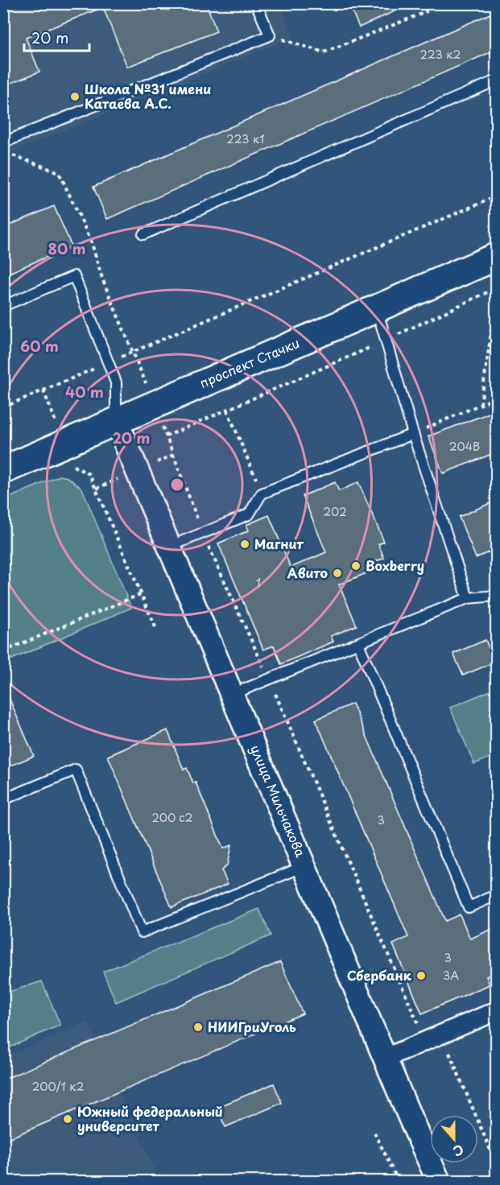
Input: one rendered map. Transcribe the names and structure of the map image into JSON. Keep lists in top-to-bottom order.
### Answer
{
  "streets": {
    "main road": ["проспект Стачки"],
    "street": ["улица Мильчакова"]
  },
  "crossings": [
    ["проспект Стачки", "улица Мильчакова"]
  ],
  "places": [
    "Школа №31 имени Катаева А.С.",
    "Магнит",
    "Boxberry",
    "Авито",
    "Сбербанк",
    "НИИГриУголь",
    "Южный федеральный университет"
  ],
  "house_numbers": [
    "223 к2",
    "223 к1",
    "204В",
    "202",
    "1",
    "200 с2",
    "3",
    "3",
    "3А",
    "200/1 к2"
  ],
  "scale_bar": "20 m",
  "north": "bottom",
  "rings": [
    "80 m",
    "60 m",
    "40 m",
    "20 m"
  ]
}
